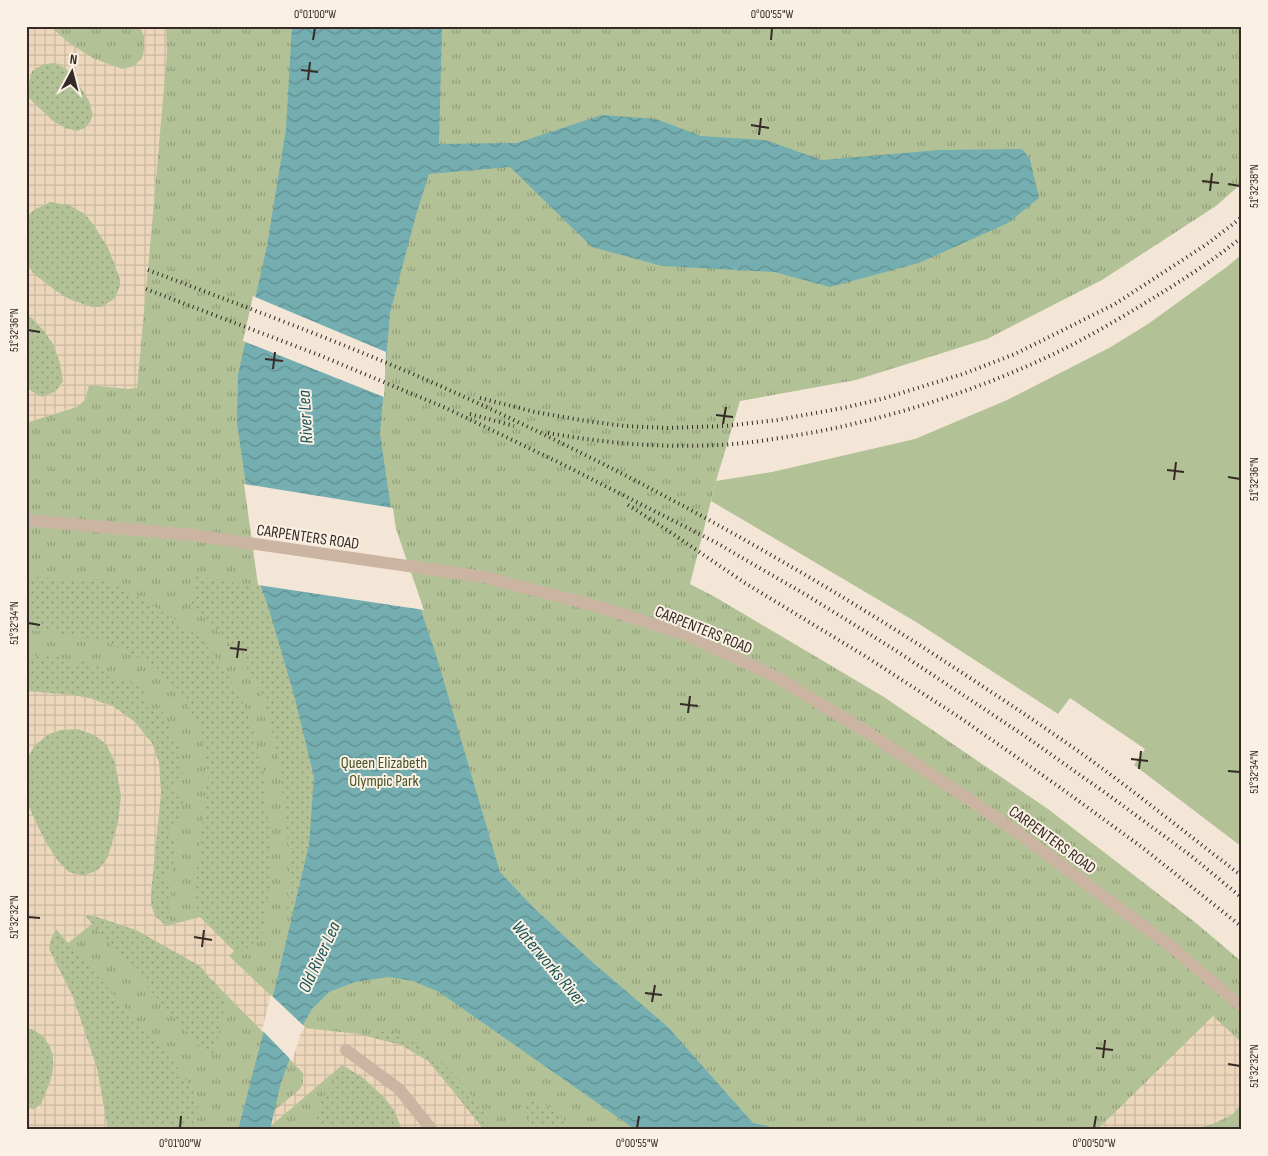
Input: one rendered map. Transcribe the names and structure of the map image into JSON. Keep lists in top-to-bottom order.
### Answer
{
  "streets": {
    "street": ["CARPENTERS ROAD"]
  },
  "water": ["River Lea", "Old River Lea", "Waterworks River"],
  "parks": ["Queen Elizabeth Olympic Park"],
  "north": "top",
  "coordinates": [
    "0°01'00\"W",
    "0°00'55\"W",
    "51°32'38\"N",
    "51°32'36\"N",
    "51°32'34\"N",
    "51°32'32\"N",
    "0°00'50\"W"
  ]
}
